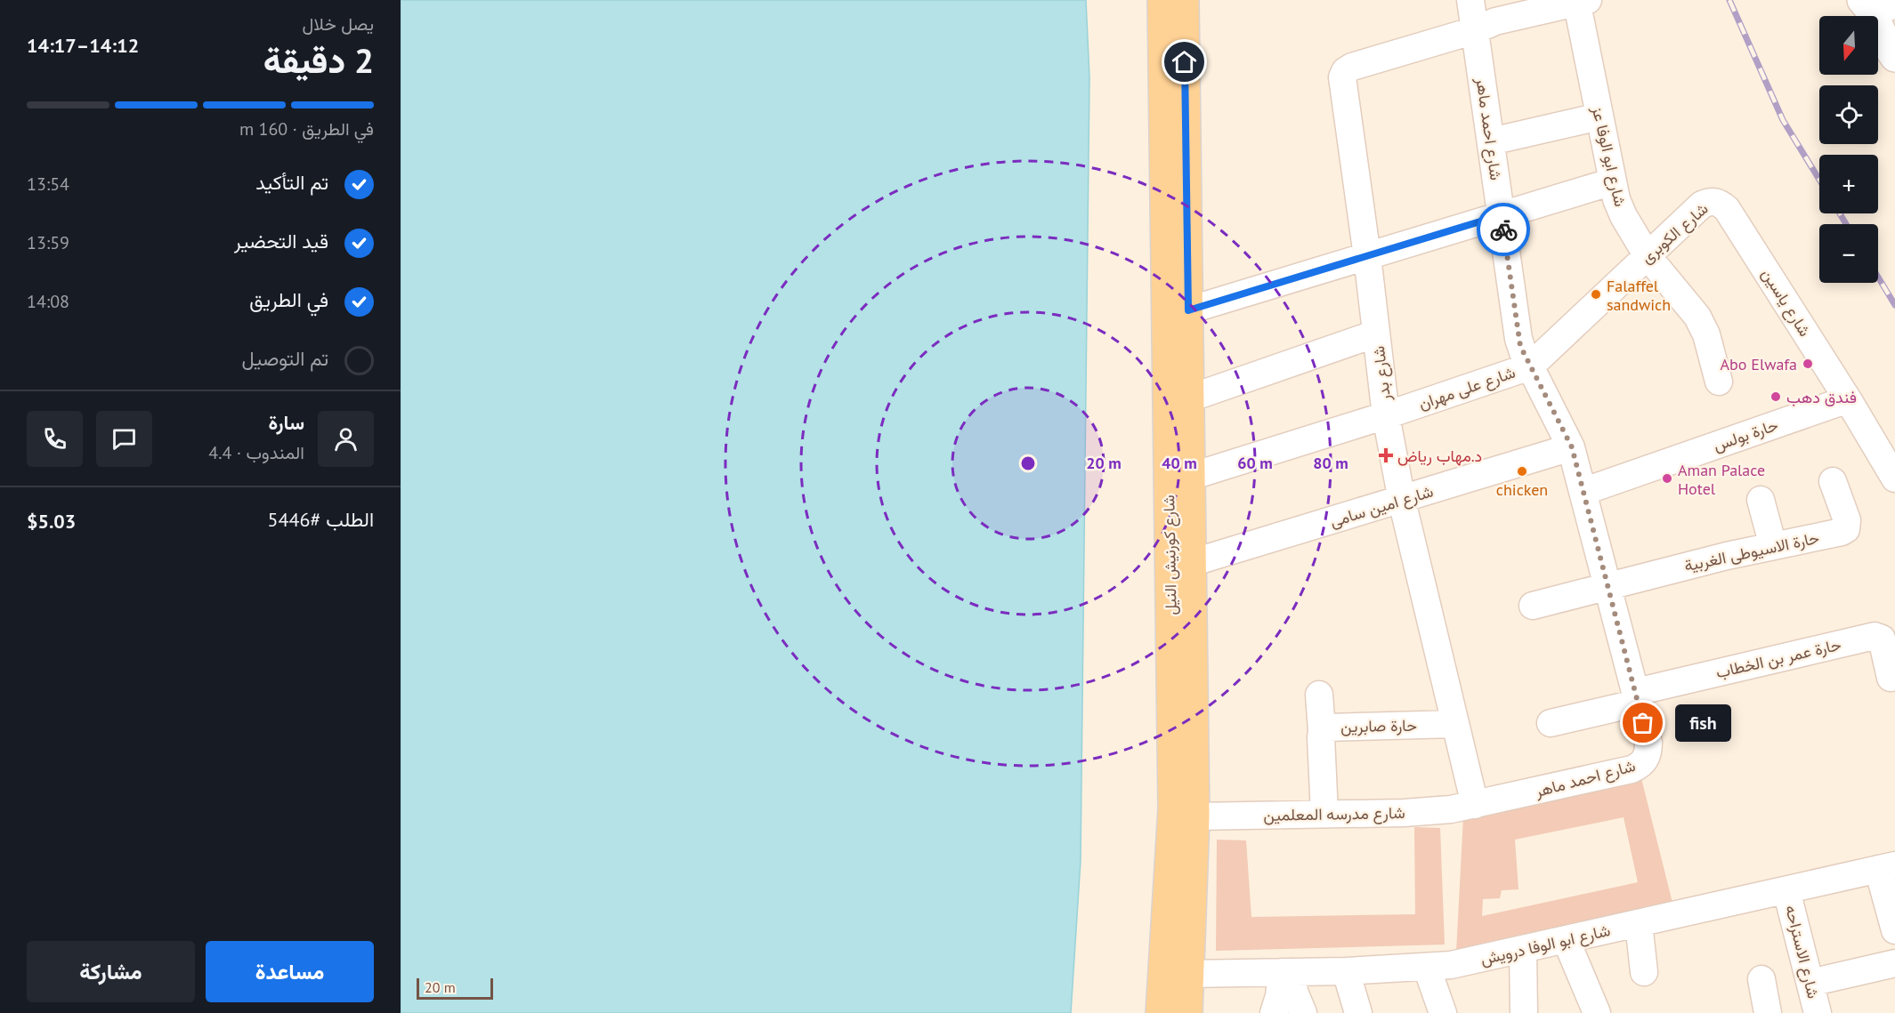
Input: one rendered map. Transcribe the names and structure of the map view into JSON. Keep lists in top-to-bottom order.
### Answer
{
  "streets": {
    "main road": ["شارع كورنيش النيل"],
    "street": [
      "شارع احمد ماهر",
      "شارع ابو الوفا عز",
      "شارع الكوبرى",
      "شارع ياسين",
      "شارع بدر",
      "شارع على مهران",
      "حارة بولس",
      "شارع امين سامى",
      "حارة الاسيوطى الغربية",
      "حارة عمر بن الخطاب",
      "حارة صابرين",
      "شارع مدرسه المعلمين",
      "شارع ابو الوفا درويش",
      "شارع الاستراحه"
    ]
  },
  "crossings": [
    ["شارع احمد ماهر", "شارع الكوبرى"],
    ["شارع احمد ماهر", "شارع بدر"],
    ["شارع احمد ماهر", "شارع على مهران"],
    ["شارع احمد ماهر", "حارة بولس"],
    ["شارع احمد ماهر", "شارع امين سامى"],
    ["شارع احمد ماهر", "حارة الاسيوطى الغربية"],
    ["شارع احمد ماهر", "حارة عمر بن الخطاب"],
    ["شارع احمد ماهر", "شارع مدرسه المعلمين"],
    ["شارع ابو الوفا عز", "شارع الكوبرى"],
    ["شارع الكوبرى", "شارع ياسين"],
    ["شارع الكوبرى", "شارع على مهران"],
    ["شارع ياسين", "حارة بولس"],
    ["شارع بدر", "شارع على مهران"],
    ["شارع بدر", "شارع امين سامى"],
    ["شارع بدر", "حارة صابرين"],
    ["شارع بدر", "شارع مدرسه المعلمين"],
    ["شارع على مهران", "شارع كورنيش النيل"],
    ["شارع امين سامى", "شارع كورنيش النيل"],
    ["شارع كورنيش النيل", "شارع مدرسه المعلمين"],
    ["شارع كورنيش النيل", "شارع ابو الوفا درويش"],
    ["حارة صابرين", "شارع مدرسه المعلمين"],
    ["شارع ابو الوفا درويش", "شارع الاستراحه"]
  ],
  "places": {
    "other": [
      "Falaffel sandwich",
      "Abo Elwafa",
      "فندق دهب",
      "chicken",
      "Aman Palace Hotel",
      "fish"
    ],
    "health": ["د.مهاب رياض"]
  },
  "scale_bar": "20 m",
  "north": "bottom",
  "page": {
    "heading": ["2 دقيقة", "يصل خلال", "14:12–14:17"],
    "panel": [
      "سارة",
      "المندوب · 4.4",
      "الطلب #5446",
      "$5.03"
    ],
    "map_buttons": ["+", "−"],
    "bar": "في الطريق · 160 m",
    "list": [
      ["تم التأكيد", "13:54"],
      ["قيد التحضير", "13:59"],
      ["في الطريق", "14:08"],
      "تم التوصيل"
    ],
    "bubble": "fish",
    "buttons": ["مساعدة", "مشاركة"],
    "scale": "20 m"
  },
  "rings": [
    "20 m",
    "40 m",
    "60 m",
    "80 m"
  ]
}
